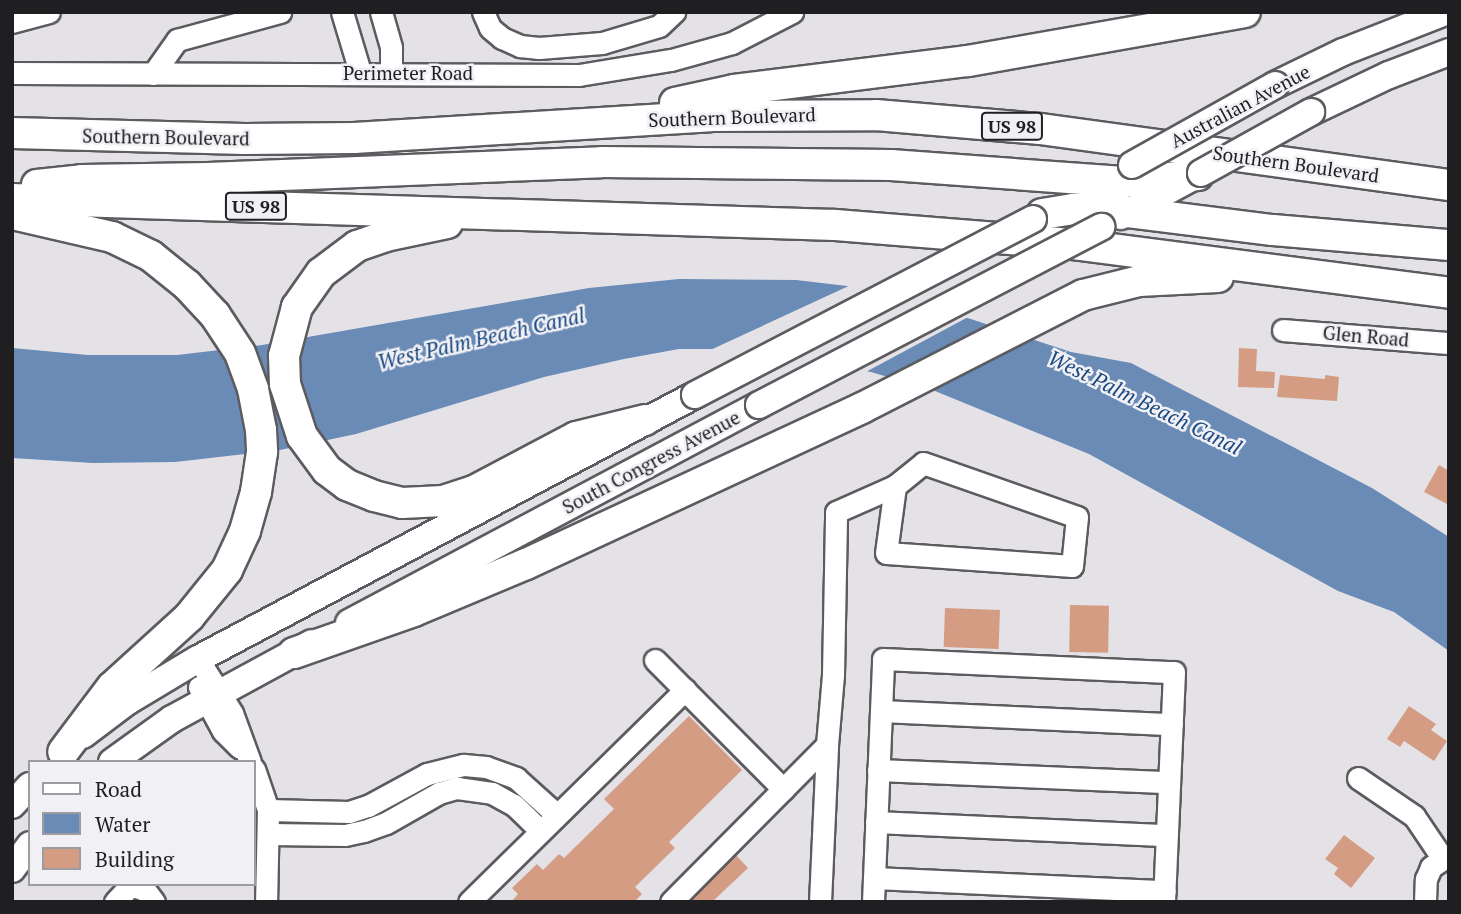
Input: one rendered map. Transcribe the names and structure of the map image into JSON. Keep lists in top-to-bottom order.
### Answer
{
  "streets": {
    "highway": ["Southern Boulevard", "US 98"],
    "main road": ["Australian Avenue", "South Congress Avenue"],
    "street": ["Perimeter Road", "Glen Road"]
  },
  "crossings": [
    ["Australian Avenue", "South Congress Avenue"]
  ],
  "water": ["West Palm Beach Canal"],
  "legend": ["Road", "Water", "Building"]
}
